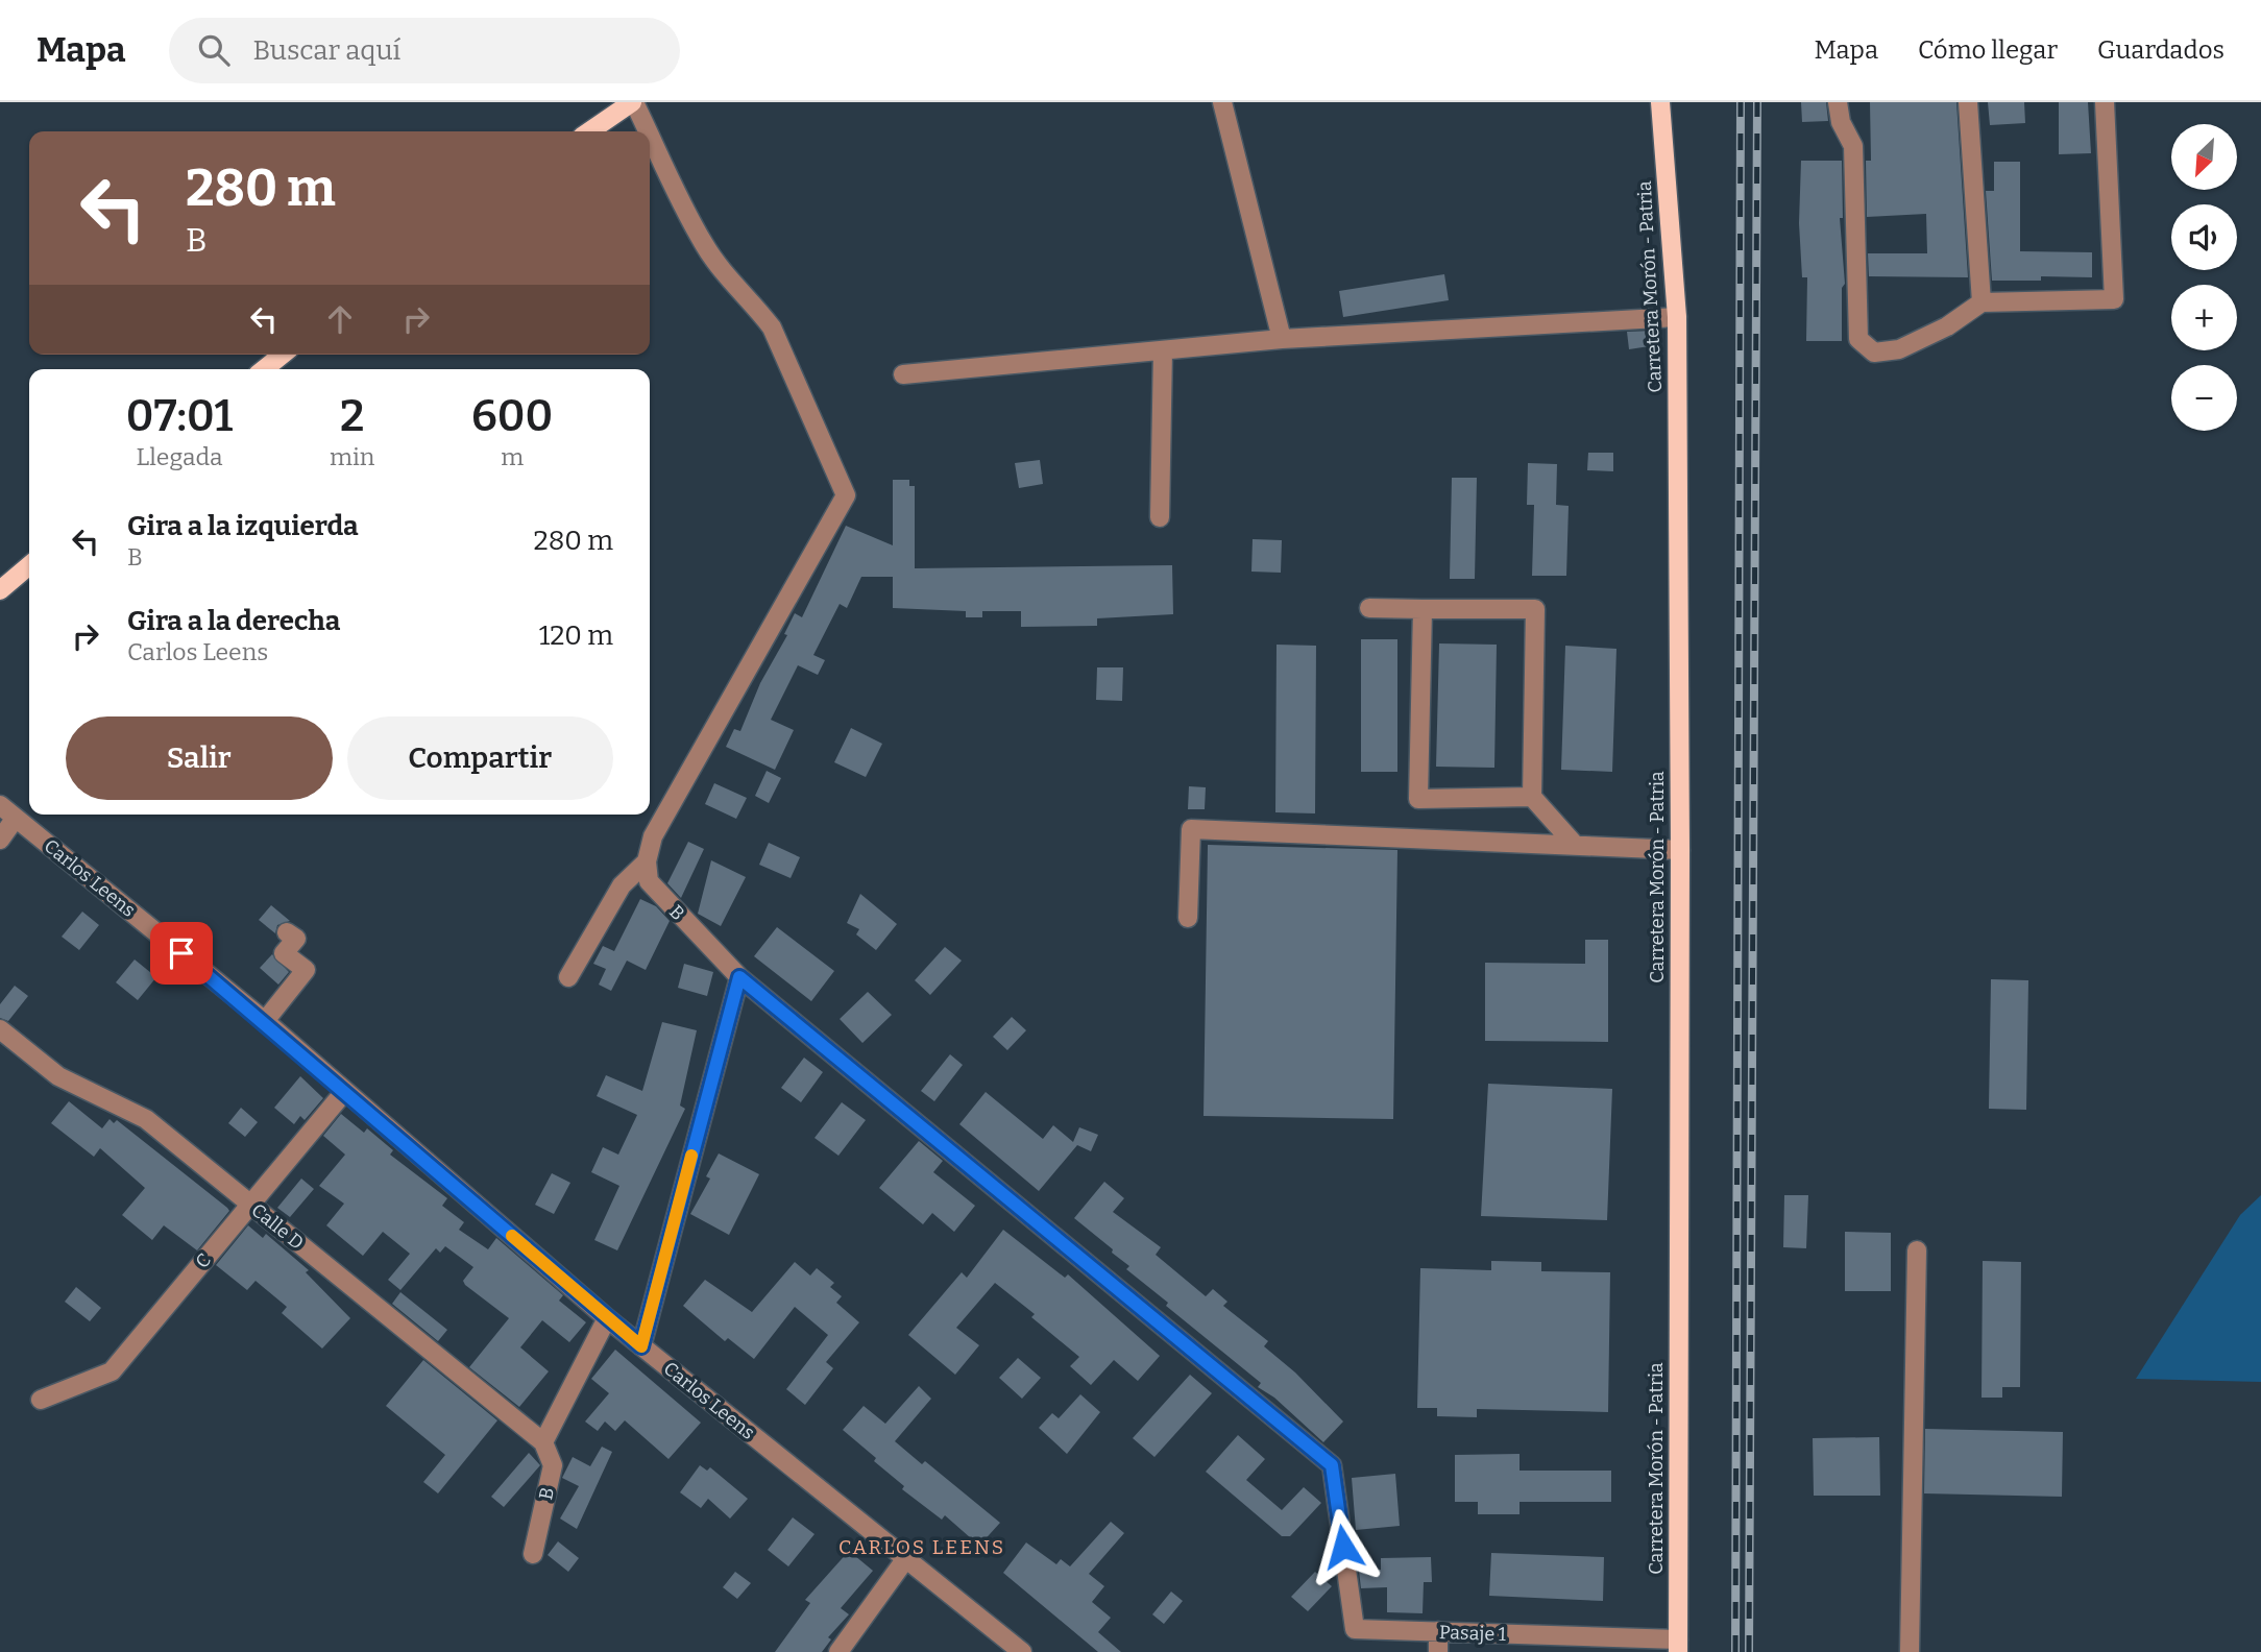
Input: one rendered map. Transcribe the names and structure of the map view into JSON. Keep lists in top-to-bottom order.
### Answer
{
  "streets": {
    "main road": ["Carretera Morón - Patria"],
    "street": [
      "Carlos Leens",
      "B",
      "Calle D",
      "C",
      "Pasaje 1"
    ]
  },
  "crossings": [
    ["Carretera Morón - Patria", "Pasaje 1"],
    ["Carlos Leens", "C"],
    ["B", "Calle D"],
    ["B", "Pasaje 1"],
    ["Calle D", "C"]
  ],
  "districts": ["CARLOS LEENS"],
  "north": "bottom left",
  "page": {
    "header": "Mapa",
    "search": "Buscar aquí",
    "nav": ["Mapa", "Cómo llegar", "Guardados"],
    "map_buttons": ["+", "−"],
    "turn": ["280 m", "B"],
    "eta": [
      "07:01",
      "Llegada",
      "2",
      "min",
      "600",
      "m"
    ],
    "list": [
      {
        "name": "Gira a la izquierda",
        "note": "B",
        "value": "280 m"
      },
      {
        "name": "Gira a la derecha",
        "note": "Carlos Leens",
        "value": "120 m"
      }
    ],
    "buttons": ["Salir", "Compartir"]
  }
}
